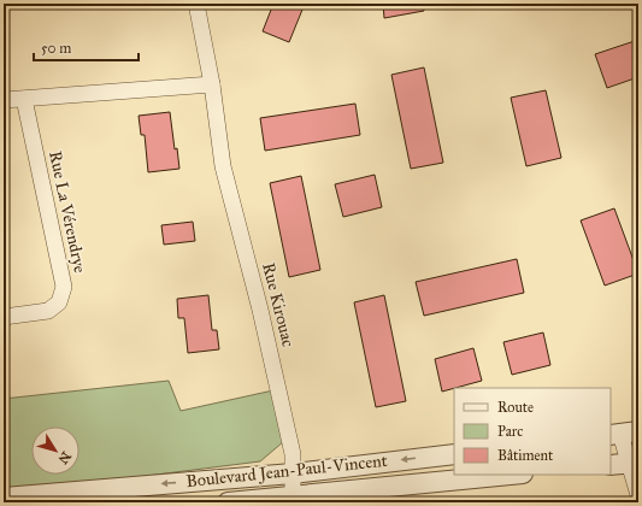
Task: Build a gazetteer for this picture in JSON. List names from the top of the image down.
{
  "streets": {
    "street": ["Rue La Vérendrye", "Rue Kirouac", "Boulevard Jean-Paul-Vincent"]
  },
  "crossings": [
    ["Rue Kirouac", "Boulevard Jean-Paul-Vincent"]
  ],
  "legend": ["Route", "Parc", "Bâtiment"],
  "scale_bar": "50 m",
  "north": "bottom right"
}
